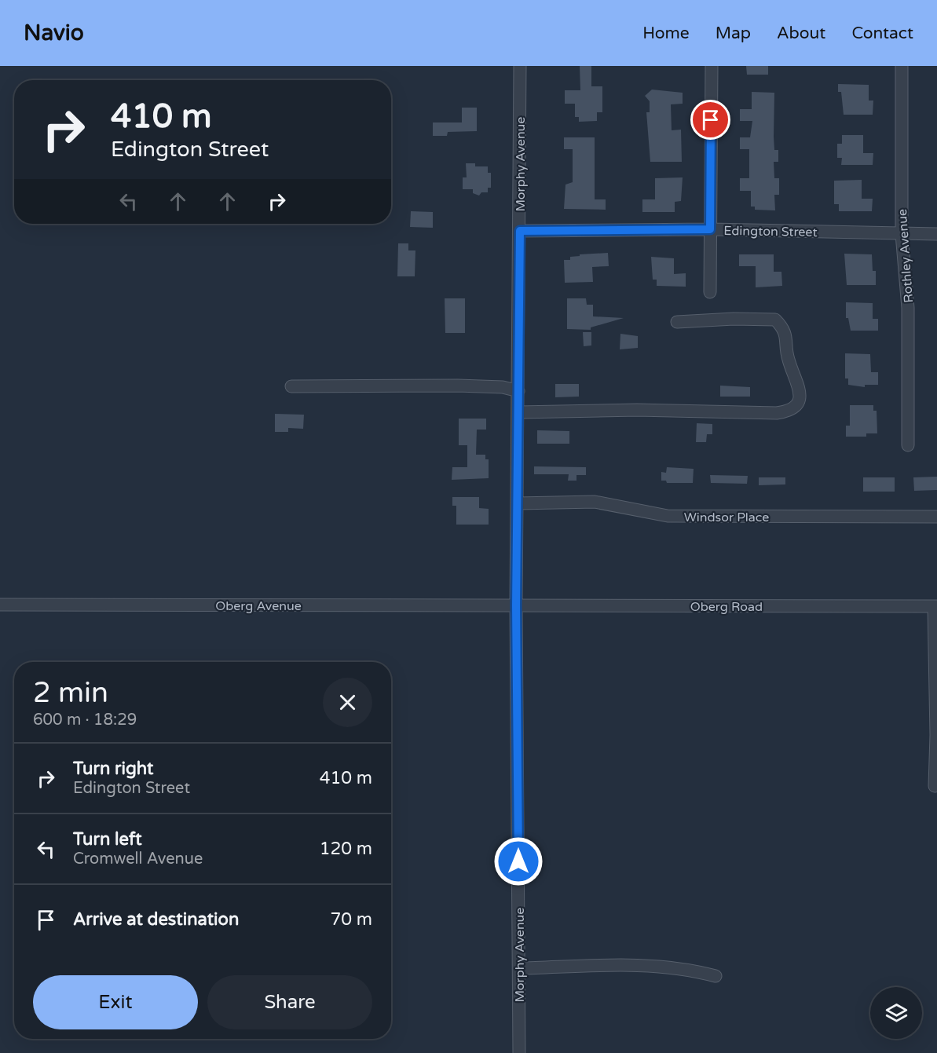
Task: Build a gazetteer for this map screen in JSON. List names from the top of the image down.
{
  "streets": {
    "street": [
      "Morphy Avenue",
      "Edington Street",
      "Rothley Avenue",
      "Windsor Place",
      "Oberg Avenue",
      "Oberg Road"
    ]
  },
  "crossings": [
    ["Morphy Avenue", "Edington Street"],
    ["Morphy Avenue", "Windsor Place"],
    ["Morphy Avenue", "Oberg Avenue"],
    ["Morphy Avenue", "Oberg Road"],
    ["Edington Street", "Rothley Avenue"],
    ["Oberg Avenue", "Oberg Road"]
  ],
  "page": {
    "header": "Navio",
    "nav": [
      "Home",
      "Map",
      "About",
      "Contact"
    ],
    "turn": ["410 m", "Edington Street"],
    "heading": ["2 min", "600 m · 18:29"],
    "list": [
      {
        "name": "Turn right",
        "note": "Edington Street",
        "value": "410 m"
      },
      {
        "name": "Turn left",
        "note": "Cromwell Avenue",
        "value": "120 m"
      },
      {
        "name": "Arrive at destination",
        "value": "70 m"
      }
    ],
    "buttons": ["Exit", "Share"]
  }
}
